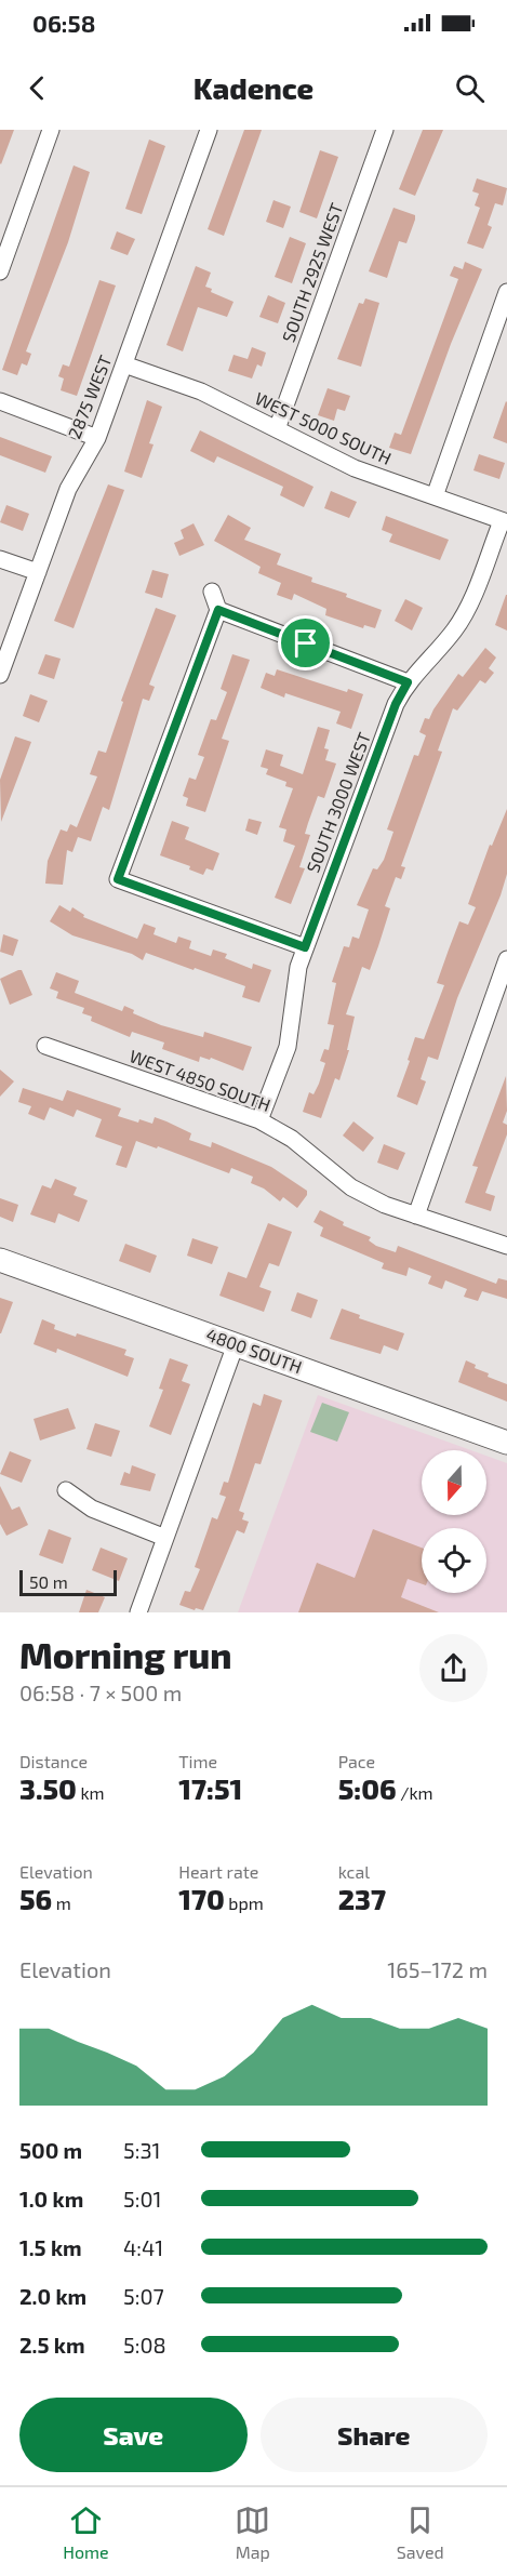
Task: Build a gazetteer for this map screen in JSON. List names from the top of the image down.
{
  "streets": {
    "main road": ["4800 SOUTH"],
    "street": [
      "SOUTH 2925 WEST",
      "2875 WEST",
      "WEST 5000 SOUTH",
      "SOUTH 3000 WEST",
      "WEST 4850 SOUTH"
    ]
  },
  "crossings": [
    ["SOUTH 2925 WEST", "WEST 5000 SOUTH"],
    ["2875 WEST", "WEST 5000 SOUTH"],
    ["WEST 5000 SOUTH", "SOUTH 3000 WEST"],
    ["SOUTH 3000 WEST", "WEST 4850 SOUTH"]
  ],
  "scale_bar": "50 m",
  "north": "bottom",
  "page": {
    "status": "06:58",
    "header": "Kadence",
    "scale": "50 m",
    "heading": ["Morning run", "06:58 · 7 × 500 m"],
    "stats": [
      ["Distance", "3.50 km"],
      ["Time", "17:51"],
      ["Pace", "5:06 /km"],
      ["Elevation", "56 m"],
      ["Heart rate", "170 bpm"],
      ["kcal", "237"]
    ],
    "chart": ["Elevation", "165–172 m"],
    "list": [
      {
        "name": "500 m",
        "note": "5:31"
      },
      {
        "name": "1.0 km",
        "note": "5:01"
      },
      {
        "name": "1.5 km",
        "note": "4:41"
      },
      {
        "name": "2.0 km",
        "note": "5:07"
      },
      {
        "name": "2.5 km",
        "note": "5:08"
      }
    ],
    "buttons": ["Save", "Share"],
    "tabs": ["Home", "Map", "Saved"]
  }
}
